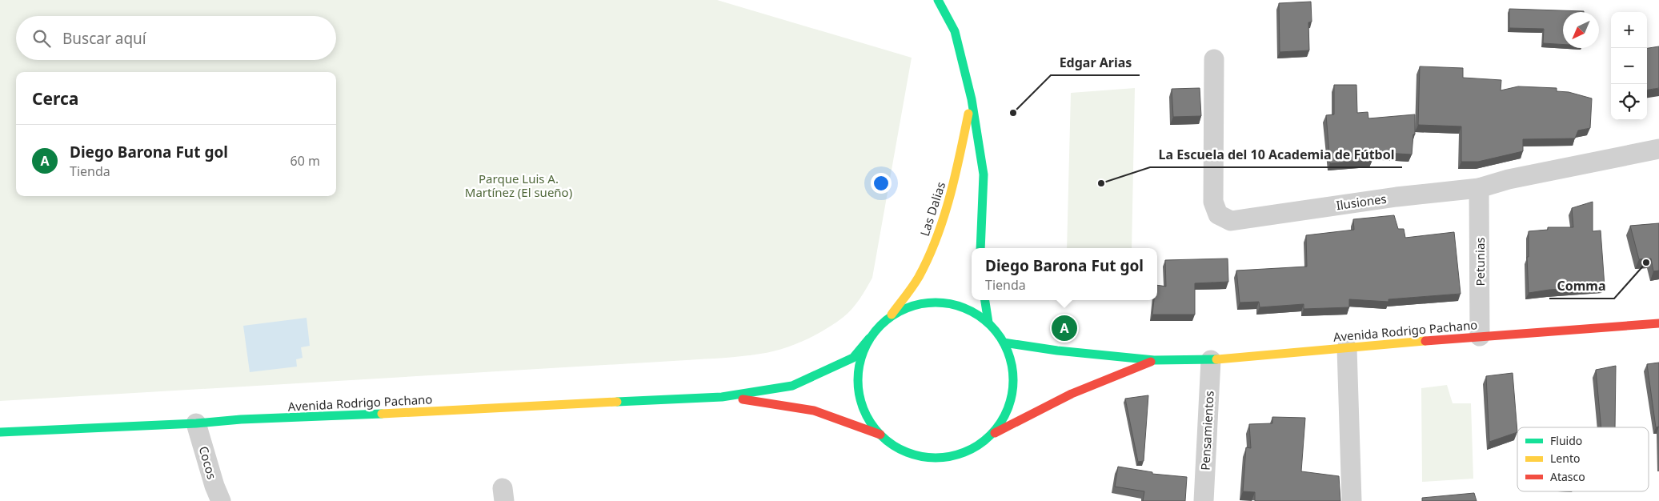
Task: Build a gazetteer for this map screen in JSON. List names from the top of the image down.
{
  "streets": {
    "main road": ["Las Dalias", "Avenida Rodrigo Pachano"],
    "street": [
      "Ilusiones",
      "Petunias",
      "Pensamientos",
      "Cocos"
    ]
  },
  "crossings": [
    ["Ilusiones", "Petunias"],
    ["Las Dalias", "Avenida Rodrigo Pachano"],
    ["Petunias", "Avenida Rodrigo Pachano"],
    ["Avenida Rodrigo Pachano", "Pensamientos"],
    ["Avenida Rodrigo Pachano", "Cocos"]
  ],
  "parks": ["Parque Luis A. Martínez (El sueño)"],
  "places": ["Edgar Arias", "La Escuela del 10 Academia de Fútbol", "Comma"],
  "legend": ["Fluido", "Lento", "Atasco"],
  "north": "bottom left",
  "page": {
    "map_buttons": ["+", "−"],
    "search": "Buscar aquí",
    "heading": "Cerca",
    "list": [
      {
        "mark": "A",
        "name": "Diego Barona Fut gol",
        "note": "Tienda",
        "value": "60 m"
      }
    ],
    "popup": ["Diego Barona Fut gol", "Tienda"],
    "pins": "A"
  }
}
